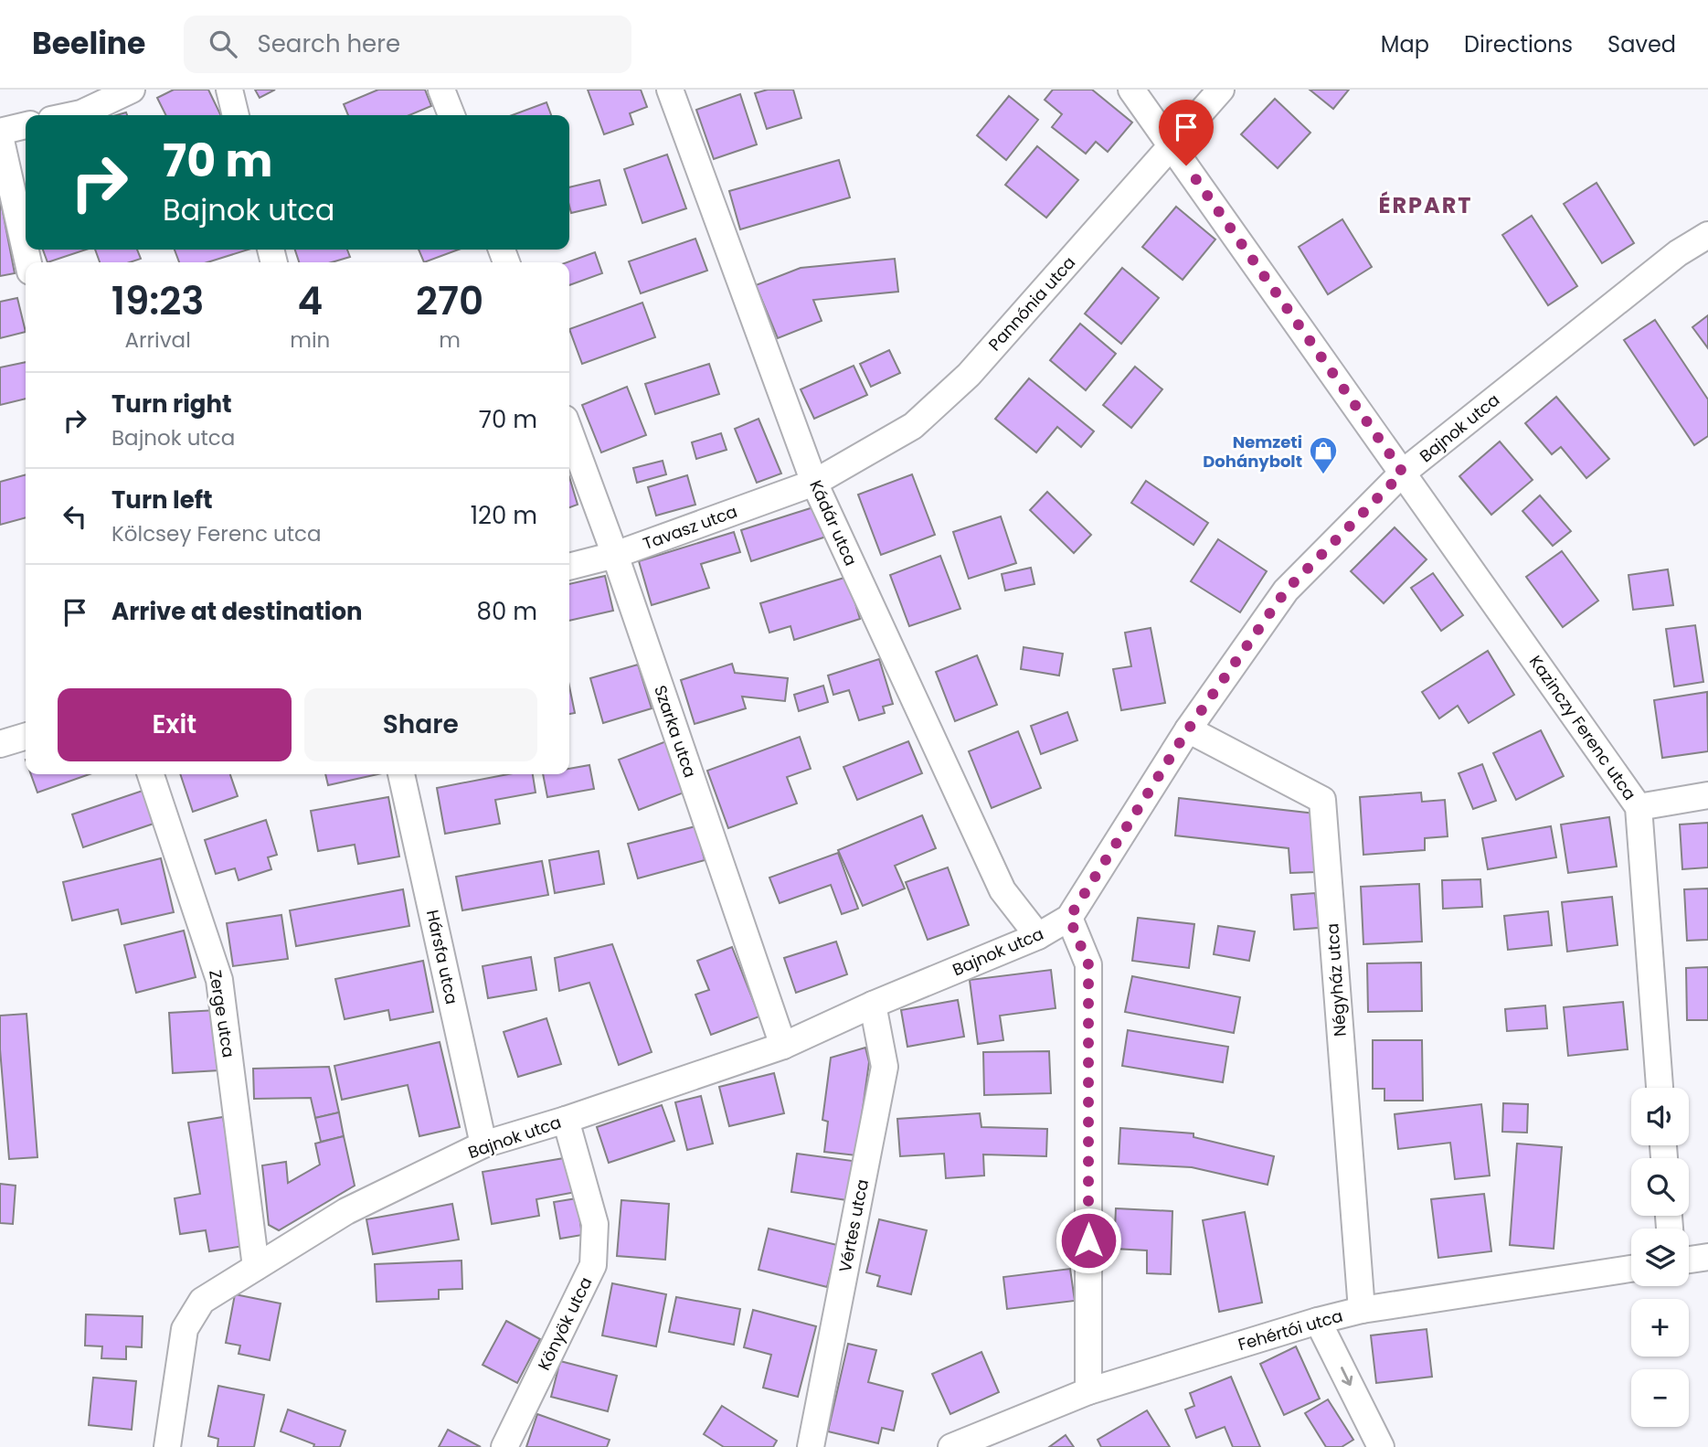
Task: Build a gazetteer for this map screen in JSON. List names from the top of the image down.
{
  "streets": {
    "street": [
      "Pannónia utca",
      "Bajnok utca",
      "Kádár utca",
      "Tavasz utca",
      "Kazinczy Ferenc utca",
      "Szarka utca",
      "Hársfa utca",
      "Négyház utca",
      "Zerge utca",
      "Vértes utca",
      "Könyök utca",
      "Fehértói utca"
    ]
  },
  "crossings": [
    ["Pannónia utca", "Kádár utca"],
    ["Pannónia utca", "Tavasz utca"],
    ["Pannónia utca", "Kazinczy Ferenc utca"],
    ["Bajnok utca", "Kádár utca"],
    ["Bajnok utca", "Kazinczy Ferenc utca"],
    ["Bajnok utca", "Szarka utca"],
    ["Bajnok utca", "Hársfa utca"],
    ["Bajnok utca", "Négyház utca"],
    ["Bajnok utca", "Zerge utca"],
    ["Bajnok utca", "Vértes utca"],
    ["Bajnok utca", "Könyök utca"],
    ["Kádár utca", "Tavasz utca"],
    ["Tavasz utca", "Szarka utca"],
    ["Négyház utca", "Fehértói utca"]
  ],
  "districts": ["ÉRPART"],
  "places": {
    "shop": ["Nemzeti Dohánybolt"]
  },
  "page": {
    "header": "Beeline",
    "search": "Search here",
    "nav": ["Map", "Directions", "Saved"],
    "turn": ["70 m", "Bajnok utca"],
    "eta": [
      "19:23",
      "Arrival",
      "4",
      "min",
      "270",
      "m"
    ],
    "list": [
      {
        "name": "Turn right",
        "note": "Bajnok utca",
        "value": "70 m"
      },
      {
        "name": "Turn left",
        "note": "Kölcsey Ferenc utca",
        "value": "120 m"
      },
      {
        "name": "Arrive at destination",
        "value": "80 m"
      }
    ],
    "buttons": ["Exit", "Share"],
    "map_buttons": ["+", "−"]
  }
}
